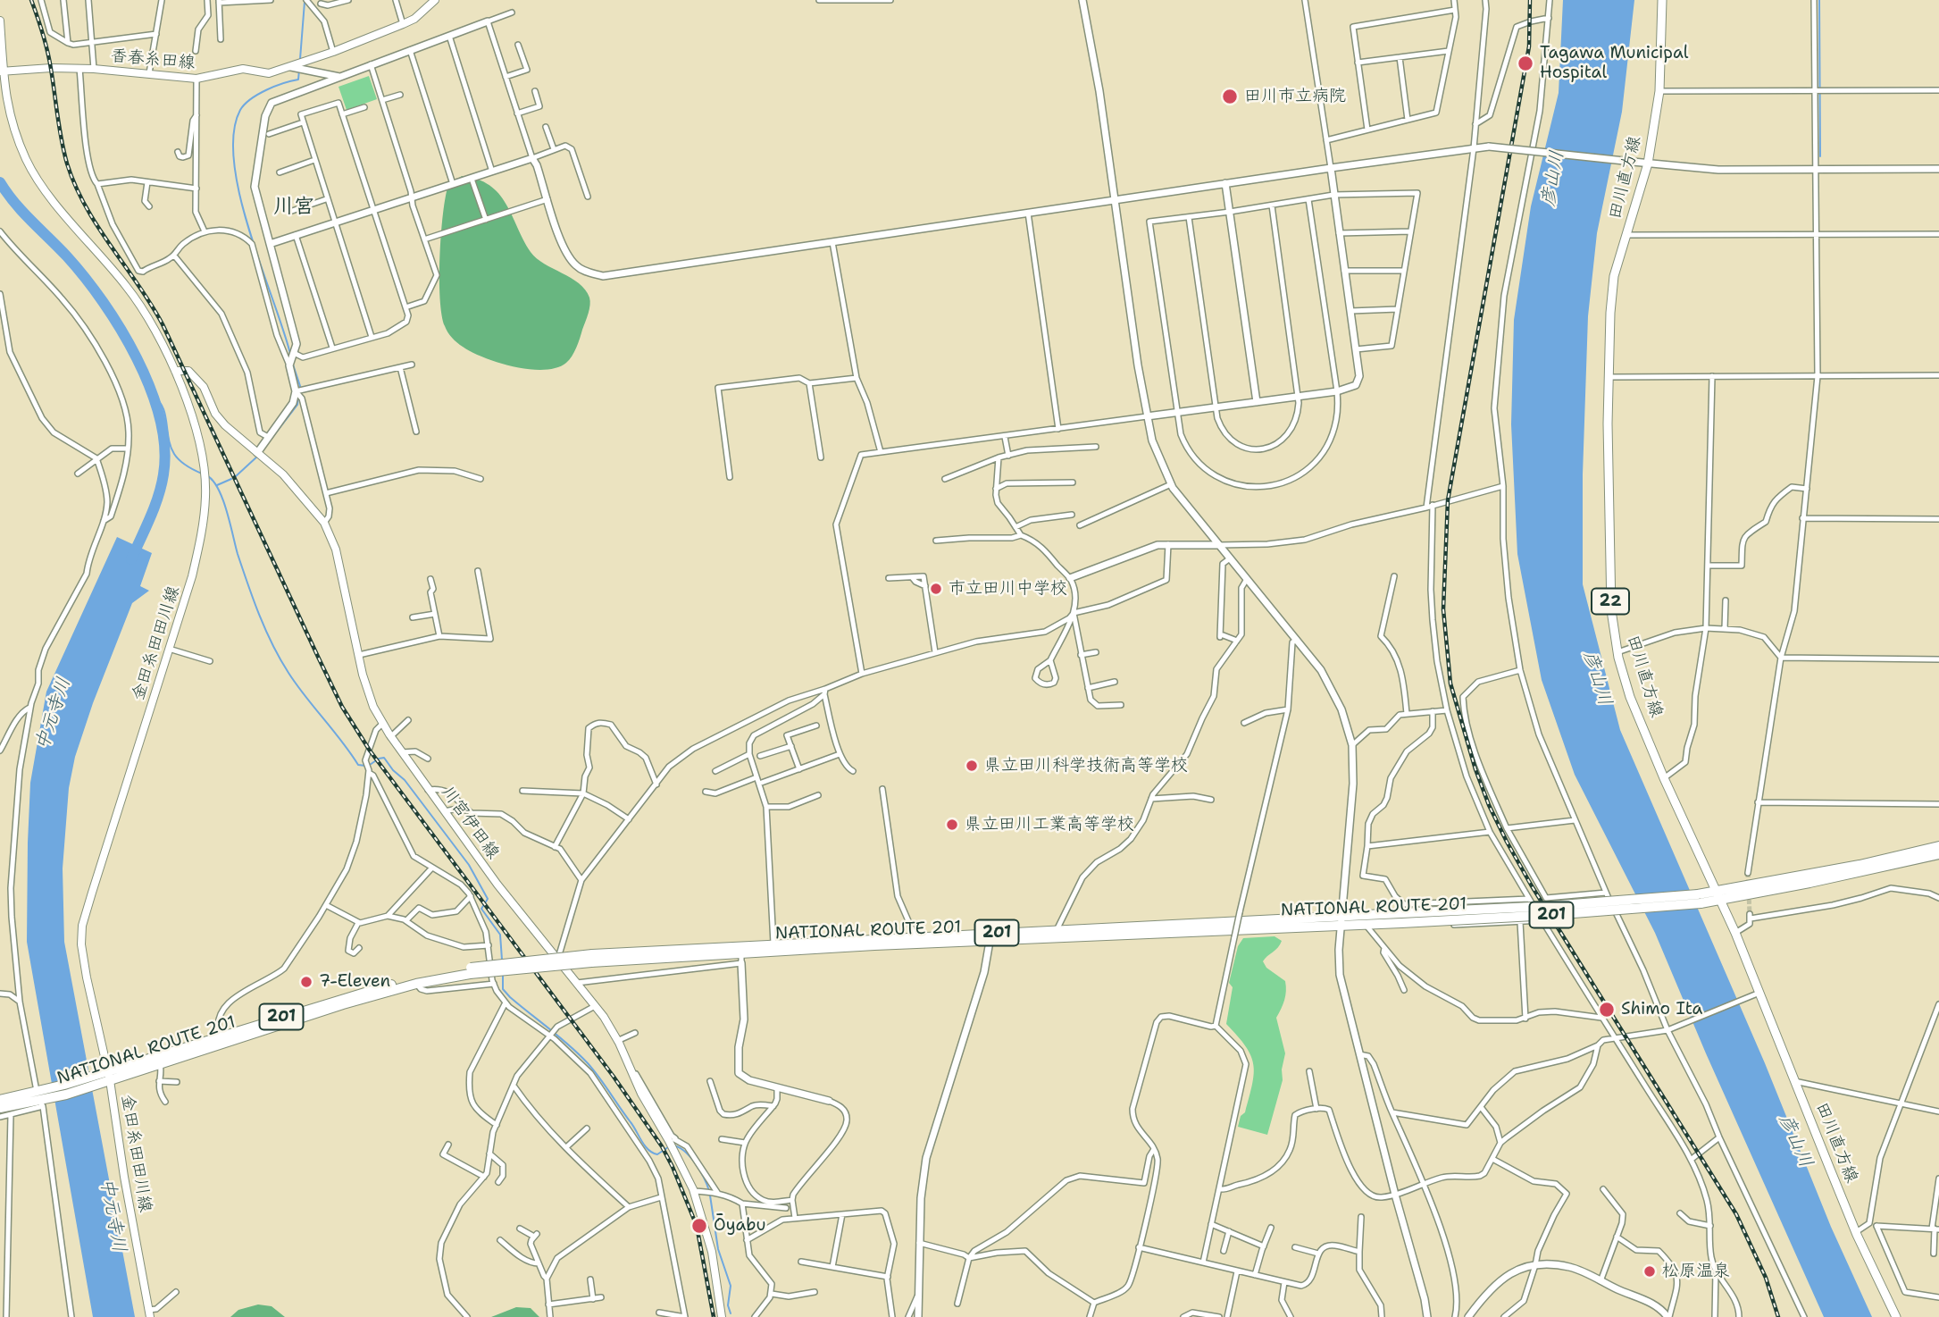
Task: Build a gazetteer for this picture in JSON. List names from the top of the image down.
{
  "streets": {
    "highway": ["NATIONAL ROUTE 201", "201"],
    "main road": [
      "香春糸田線",
      "田川直方線",
      "22",
      "金田糸田田川線",
      "川宮伊田線"
    ]
  },
  "crossings": [
    ["香春糸田線", "金田糸田田川線"],
    ["田川直方線", "NATIONAL ROUTE 201"],
    ["金田糸田田川線", "川宮伊田線"],
    ["金田糸田田川線", "NATIONAL ROUTE 201"]
  ],
  "districts": ["川宮"],
  "water": ["彦山川", "中元寺川"],
  "places": [
    "Tagawa Municipal Hospital",
    "田川市立病院",
    "市立田川中学校",
    "県立田川科学技術高等学校",
    "県立田川工業高等学校",
    "7-Eleven",
    "Shimo Ita",
    "Ōyabu",
    "松原温泉"
  ]
}
